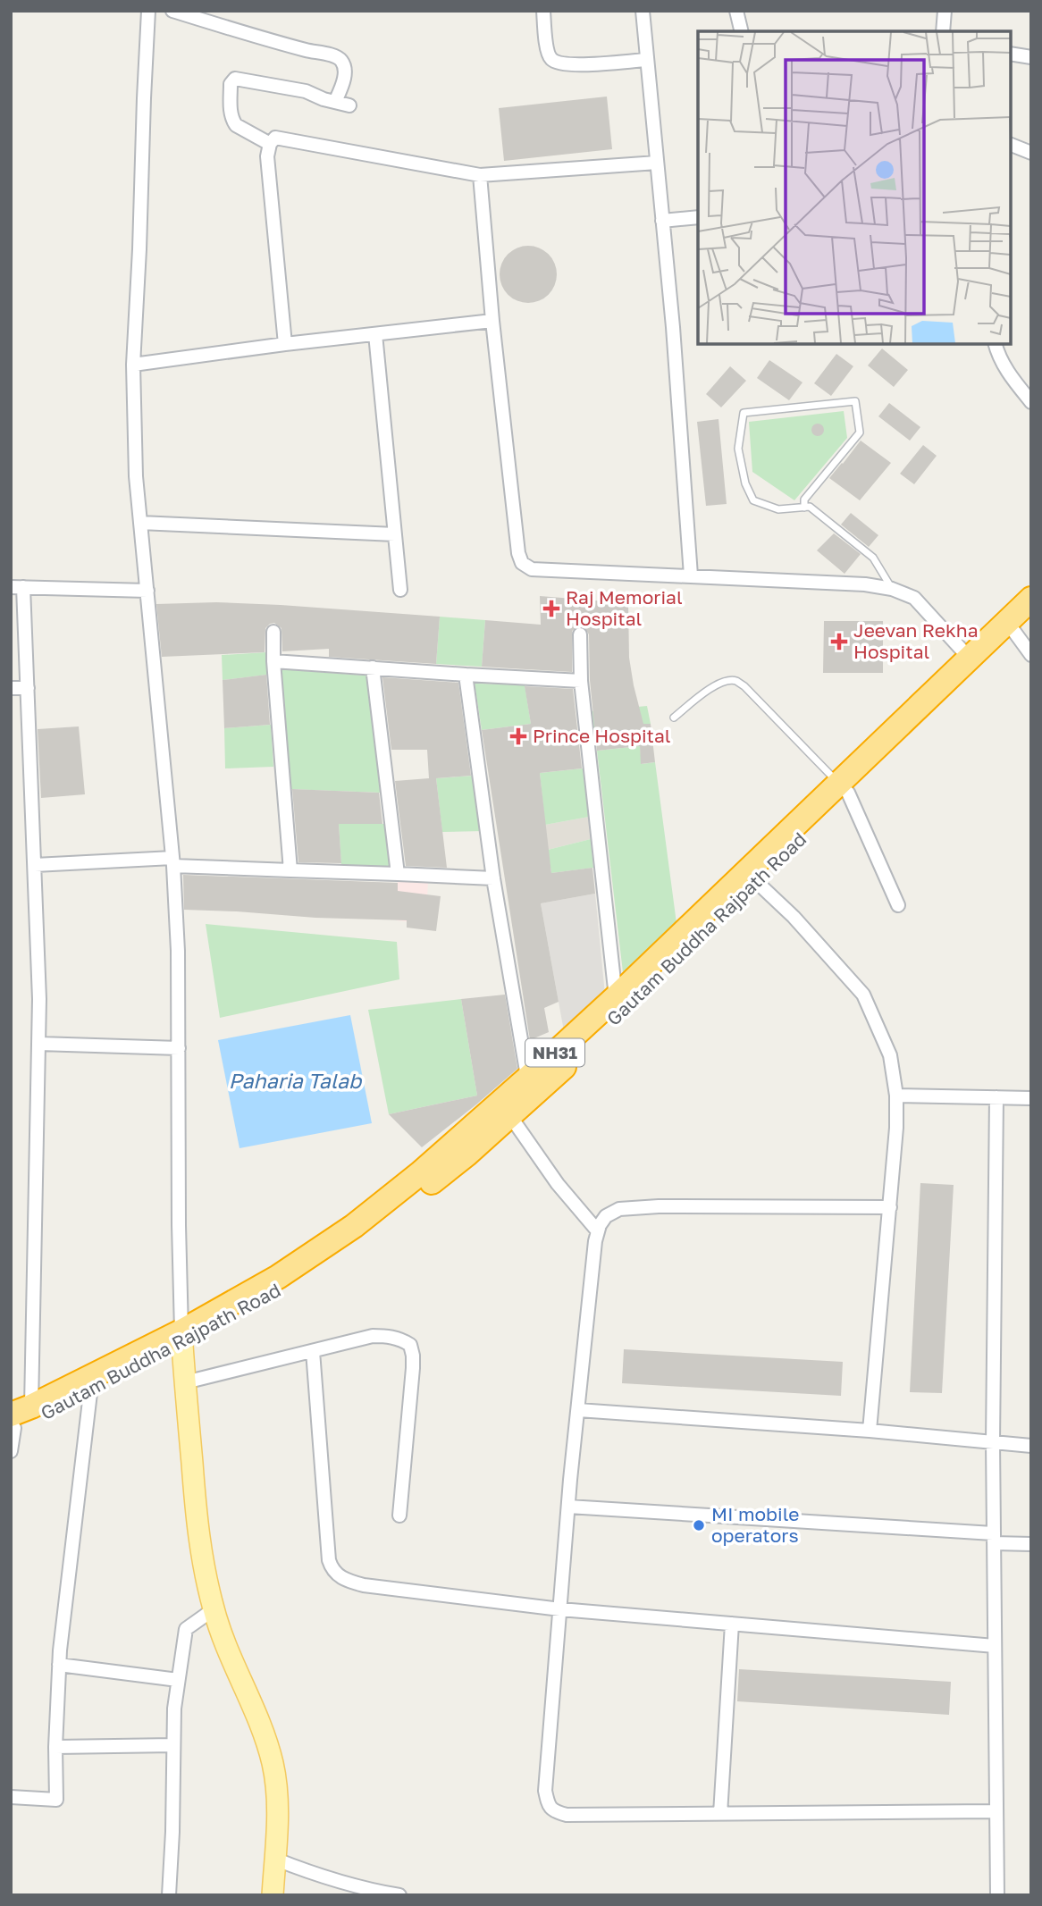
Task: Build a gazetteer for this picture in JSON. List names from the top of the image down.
{
  "streets": {
    "highway": ["Gautam Buddha Rajpath Road", "NH31"]
  },
  "crossings": [
    ["Gautam Buddha Rajpath Road", "NH31"]
  ],
  "water": ["Paharia Talab"],
  "places": {
    "health": ["Raj Memorial Hospital", "Jeevan Rekha Hospital", "Prince Hospital"],
    "other": ["MI mobile operators"]
  }
}
